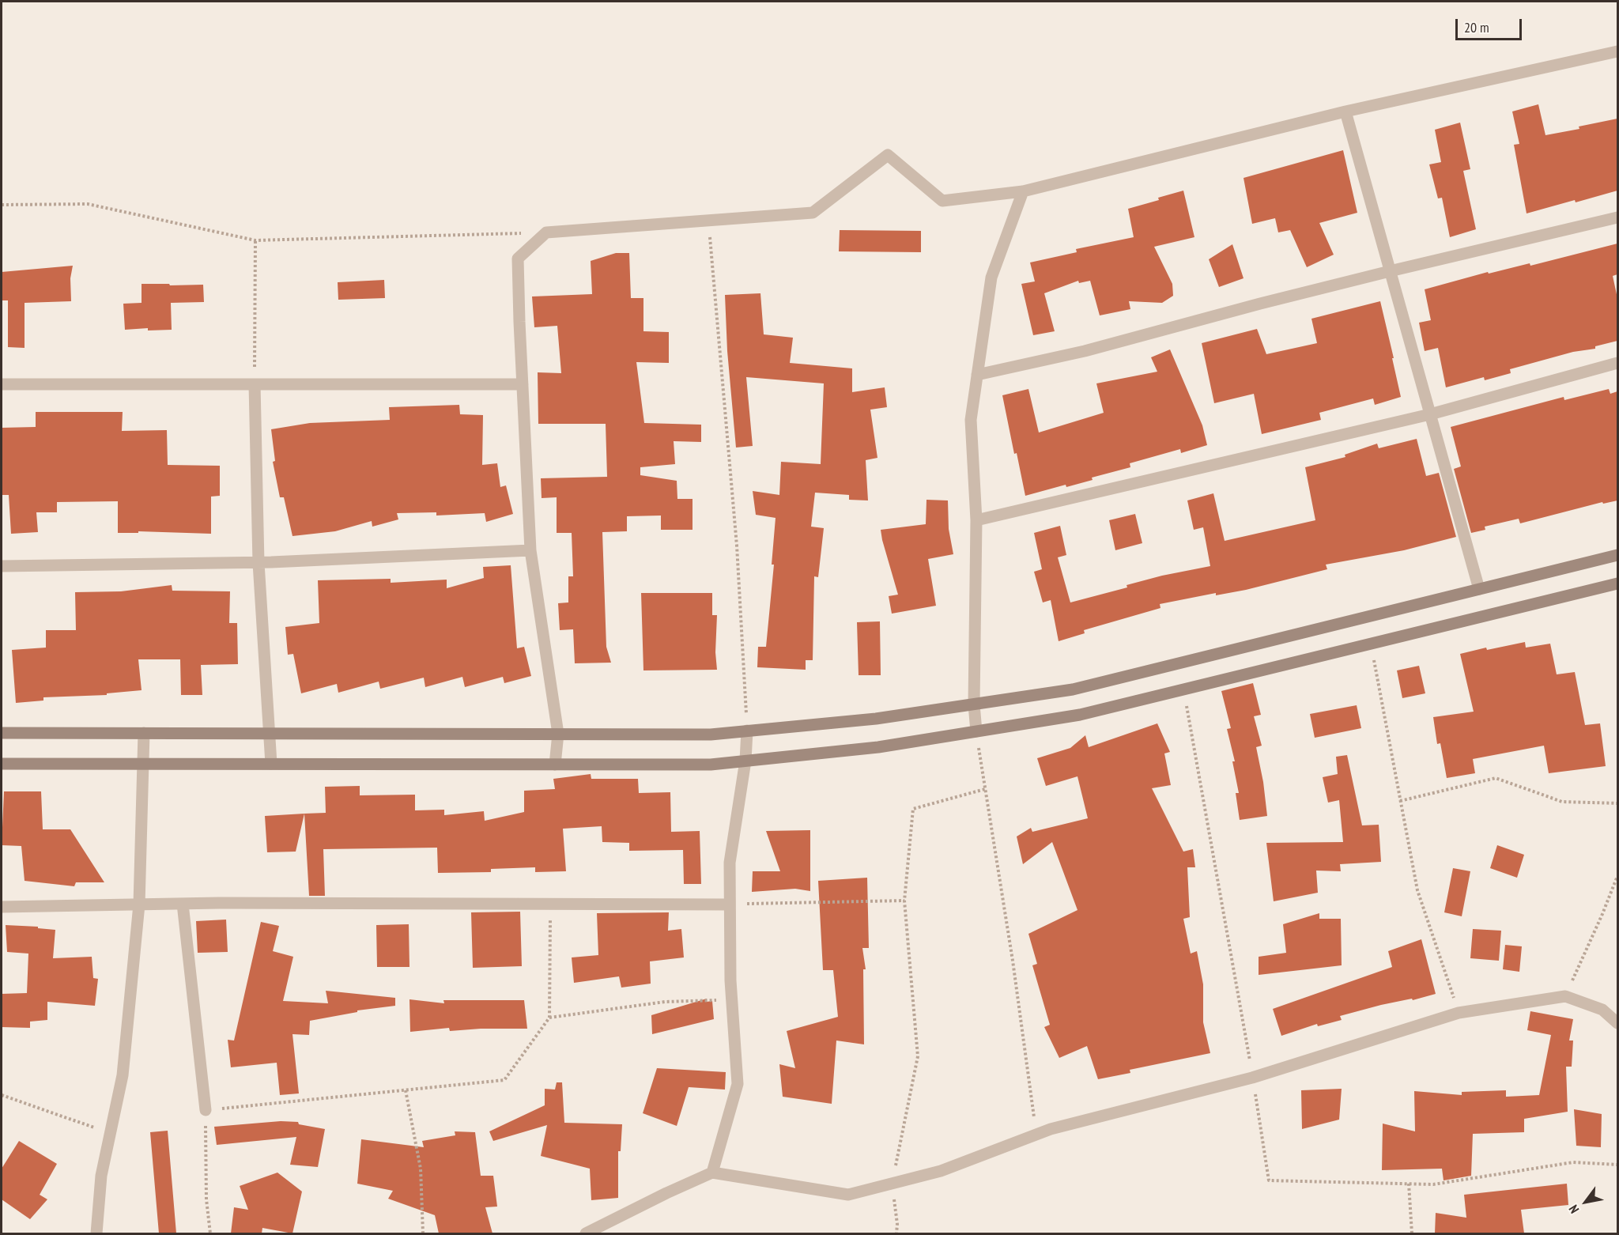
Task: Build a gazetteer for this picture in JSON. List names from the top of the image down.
{
  "scale_bar": "20 m",
  "north": "bottom left"
}
